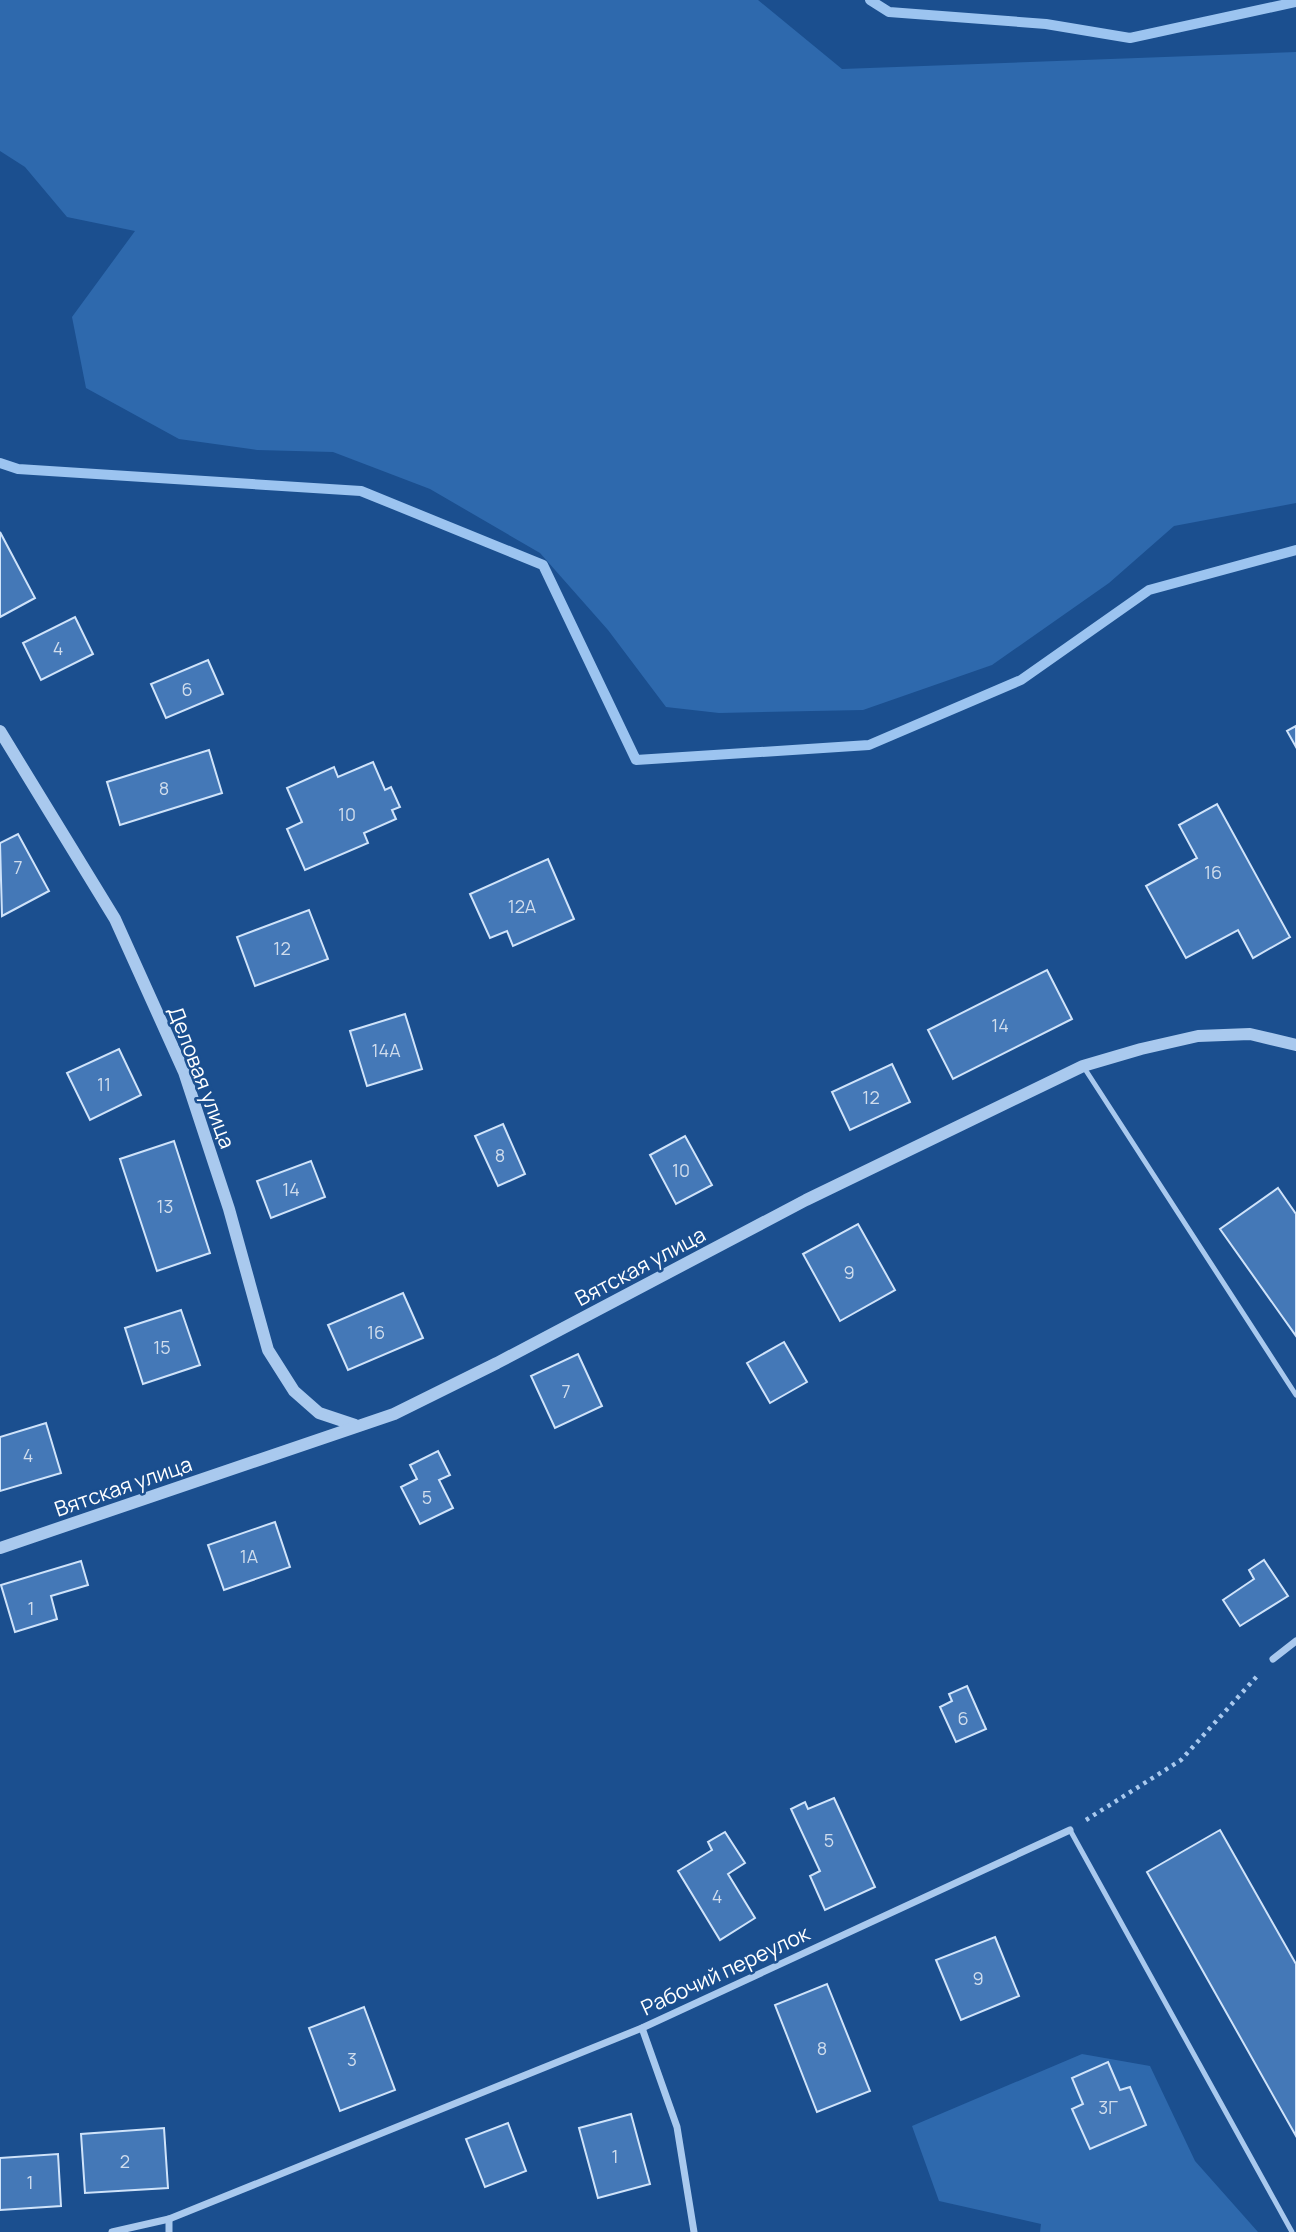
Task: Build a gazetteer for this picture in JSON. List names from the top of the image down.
{
  "streets": {
    "street": ["Деловая улица", "Вятская улица", "Рабочий переулок"]
  },
  "crossings": [
    ["Деловая улица", "Вятская улица"]
  ],
  "house_numbers": [
    "4",
    "6",
    "8",
    "10",
    "7",
    "16",
    "12А",
    "12",
    "14",
    "14А",
    "11",
    "12",
    "8",
    "10",
    "14",
    "13",
    "9",
    "16",
    "15",
    "7",
    "4",
    "5",
    "1А",
    "1",
    "6",
    "5",
    "4",
    "9",
    "8",
    "3",
    "3Г",
    "1",
    "2",
    "1"
  ]
}
